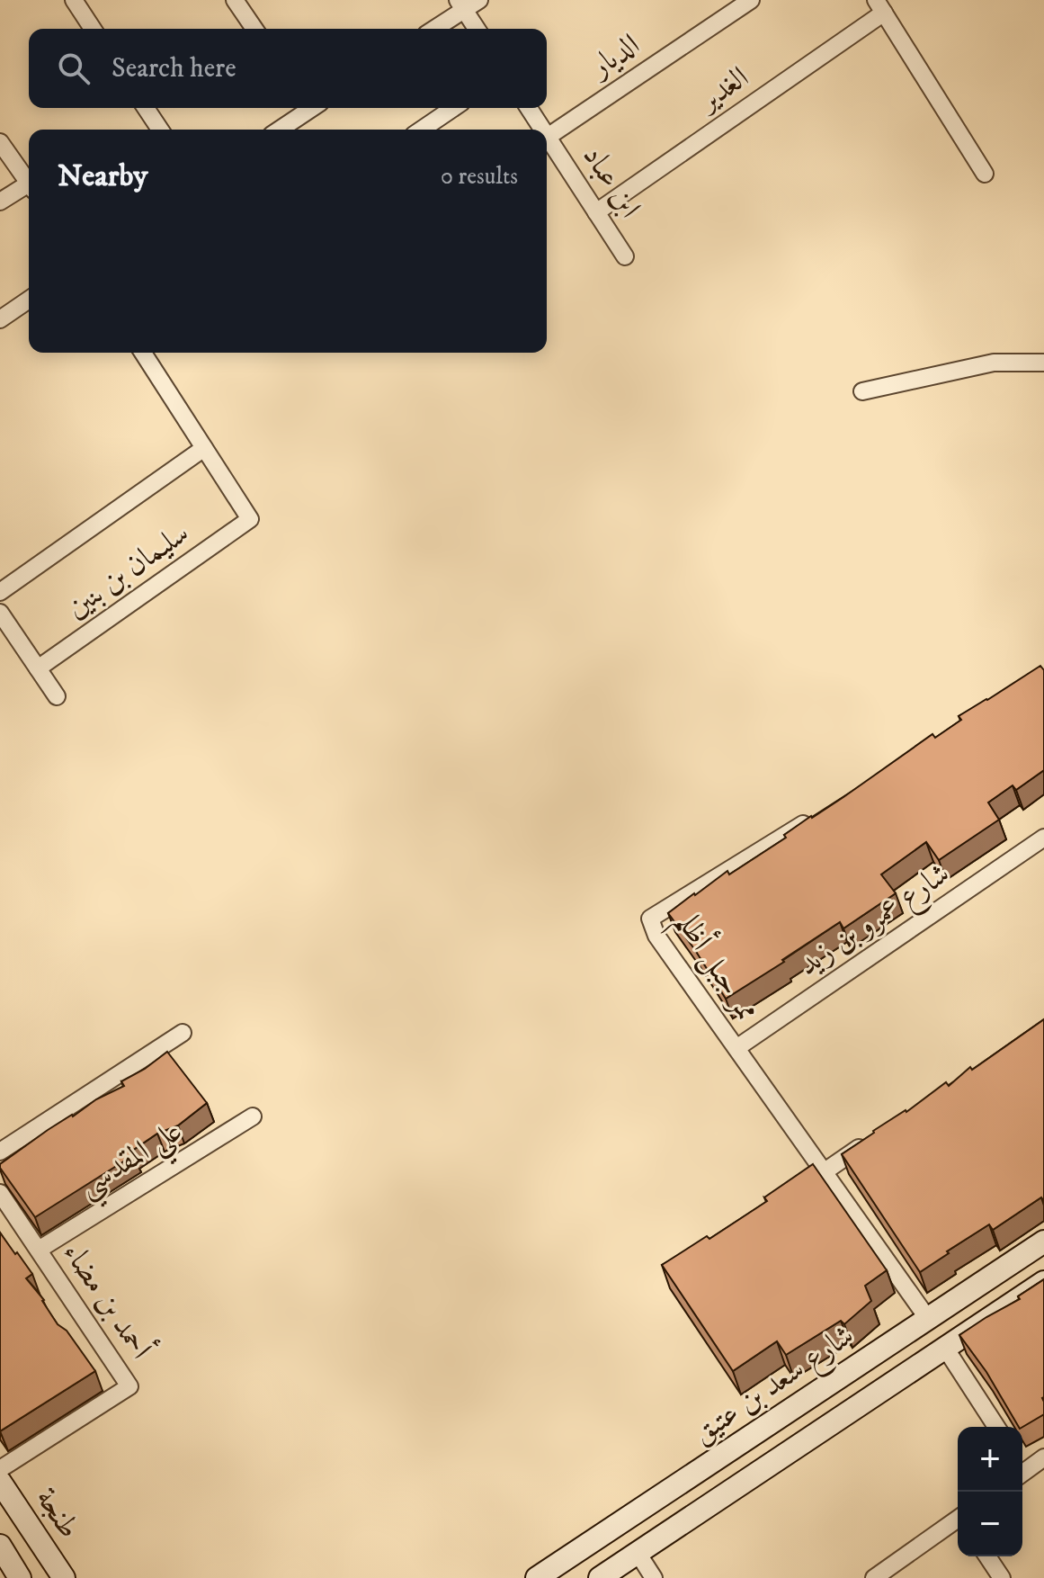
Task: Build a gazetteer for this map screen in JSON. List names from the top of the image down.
{
  "streets": {
    "street": [
      "الديار",
      "الغدير",
      "ابن عباد",
      "سليمان بن بنين",
      "شارع عمرو بن زيد",
      "ممر جبل أظلم",
      "علي المقدسي",
      "أحمد بن مضاء",
      "شارع سعد بن عتيق",
      "طنجة"
    ]
  },
  "crossings": [
    ["الديار", "ابن عباد"],
    ["الغدير", "ابن عباد"],
    ["شارع عمرو بن زيد", "ممر جبل أظلم"],
    ["ممر جبل أظلم", "شارع سعد بن عتيق"],
    ["علي المقدسي", "أحمد بن مضاء"]
  ],
  "page": {
    "search": "Search here",
    "heading": ["Nearby", "0 results"],
    "map_buttons": ["+", "−"]
  }
}
